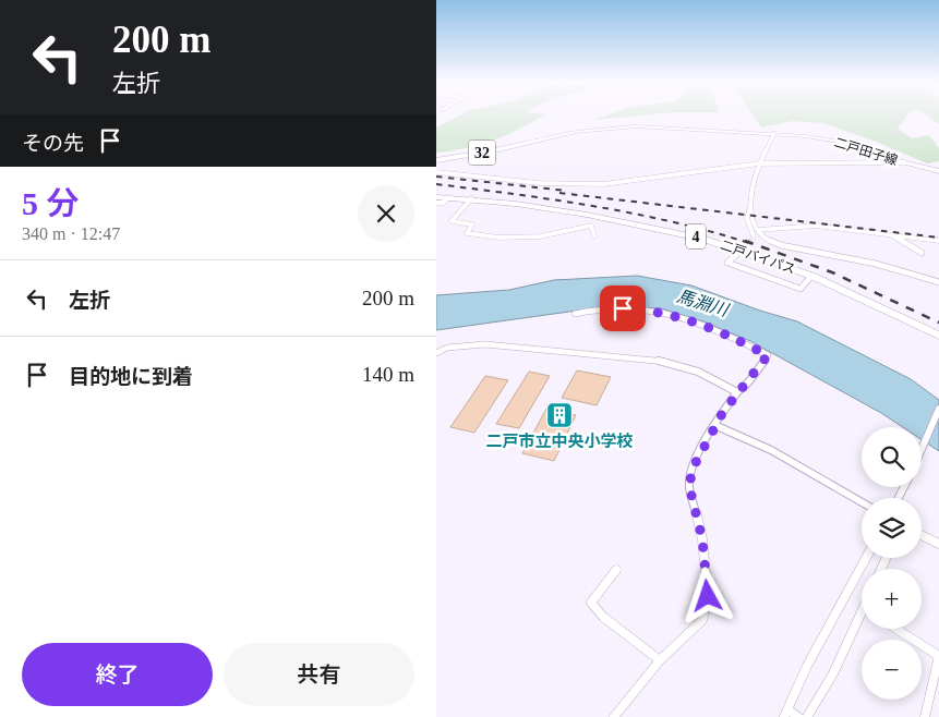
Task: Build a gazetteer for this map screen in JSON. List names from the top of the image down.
{
  "streets": {
    "highway": ["4", "二戸バイパス"],
    "main road": ["二戸田子線", "32"]
  },
  "water": ["馬淵川"],
  "places": {
    "building": ["二戸市立中央小学校"]
  },
  "page": {
    "turn": ["200 m", "左折"],
    "then": "その先",
    "heading": ["5 分", "340 m · 12:47"],
    "list": [
      {
        "name": "左折",
        "value": "200 m"
      },
      {
        "name": "目的地に到着",
        "value": "140 m"
      }
    ],
    "map_buttons": ["+", "−"],
    "buttons": ["終了", "共有"]
  }
}
